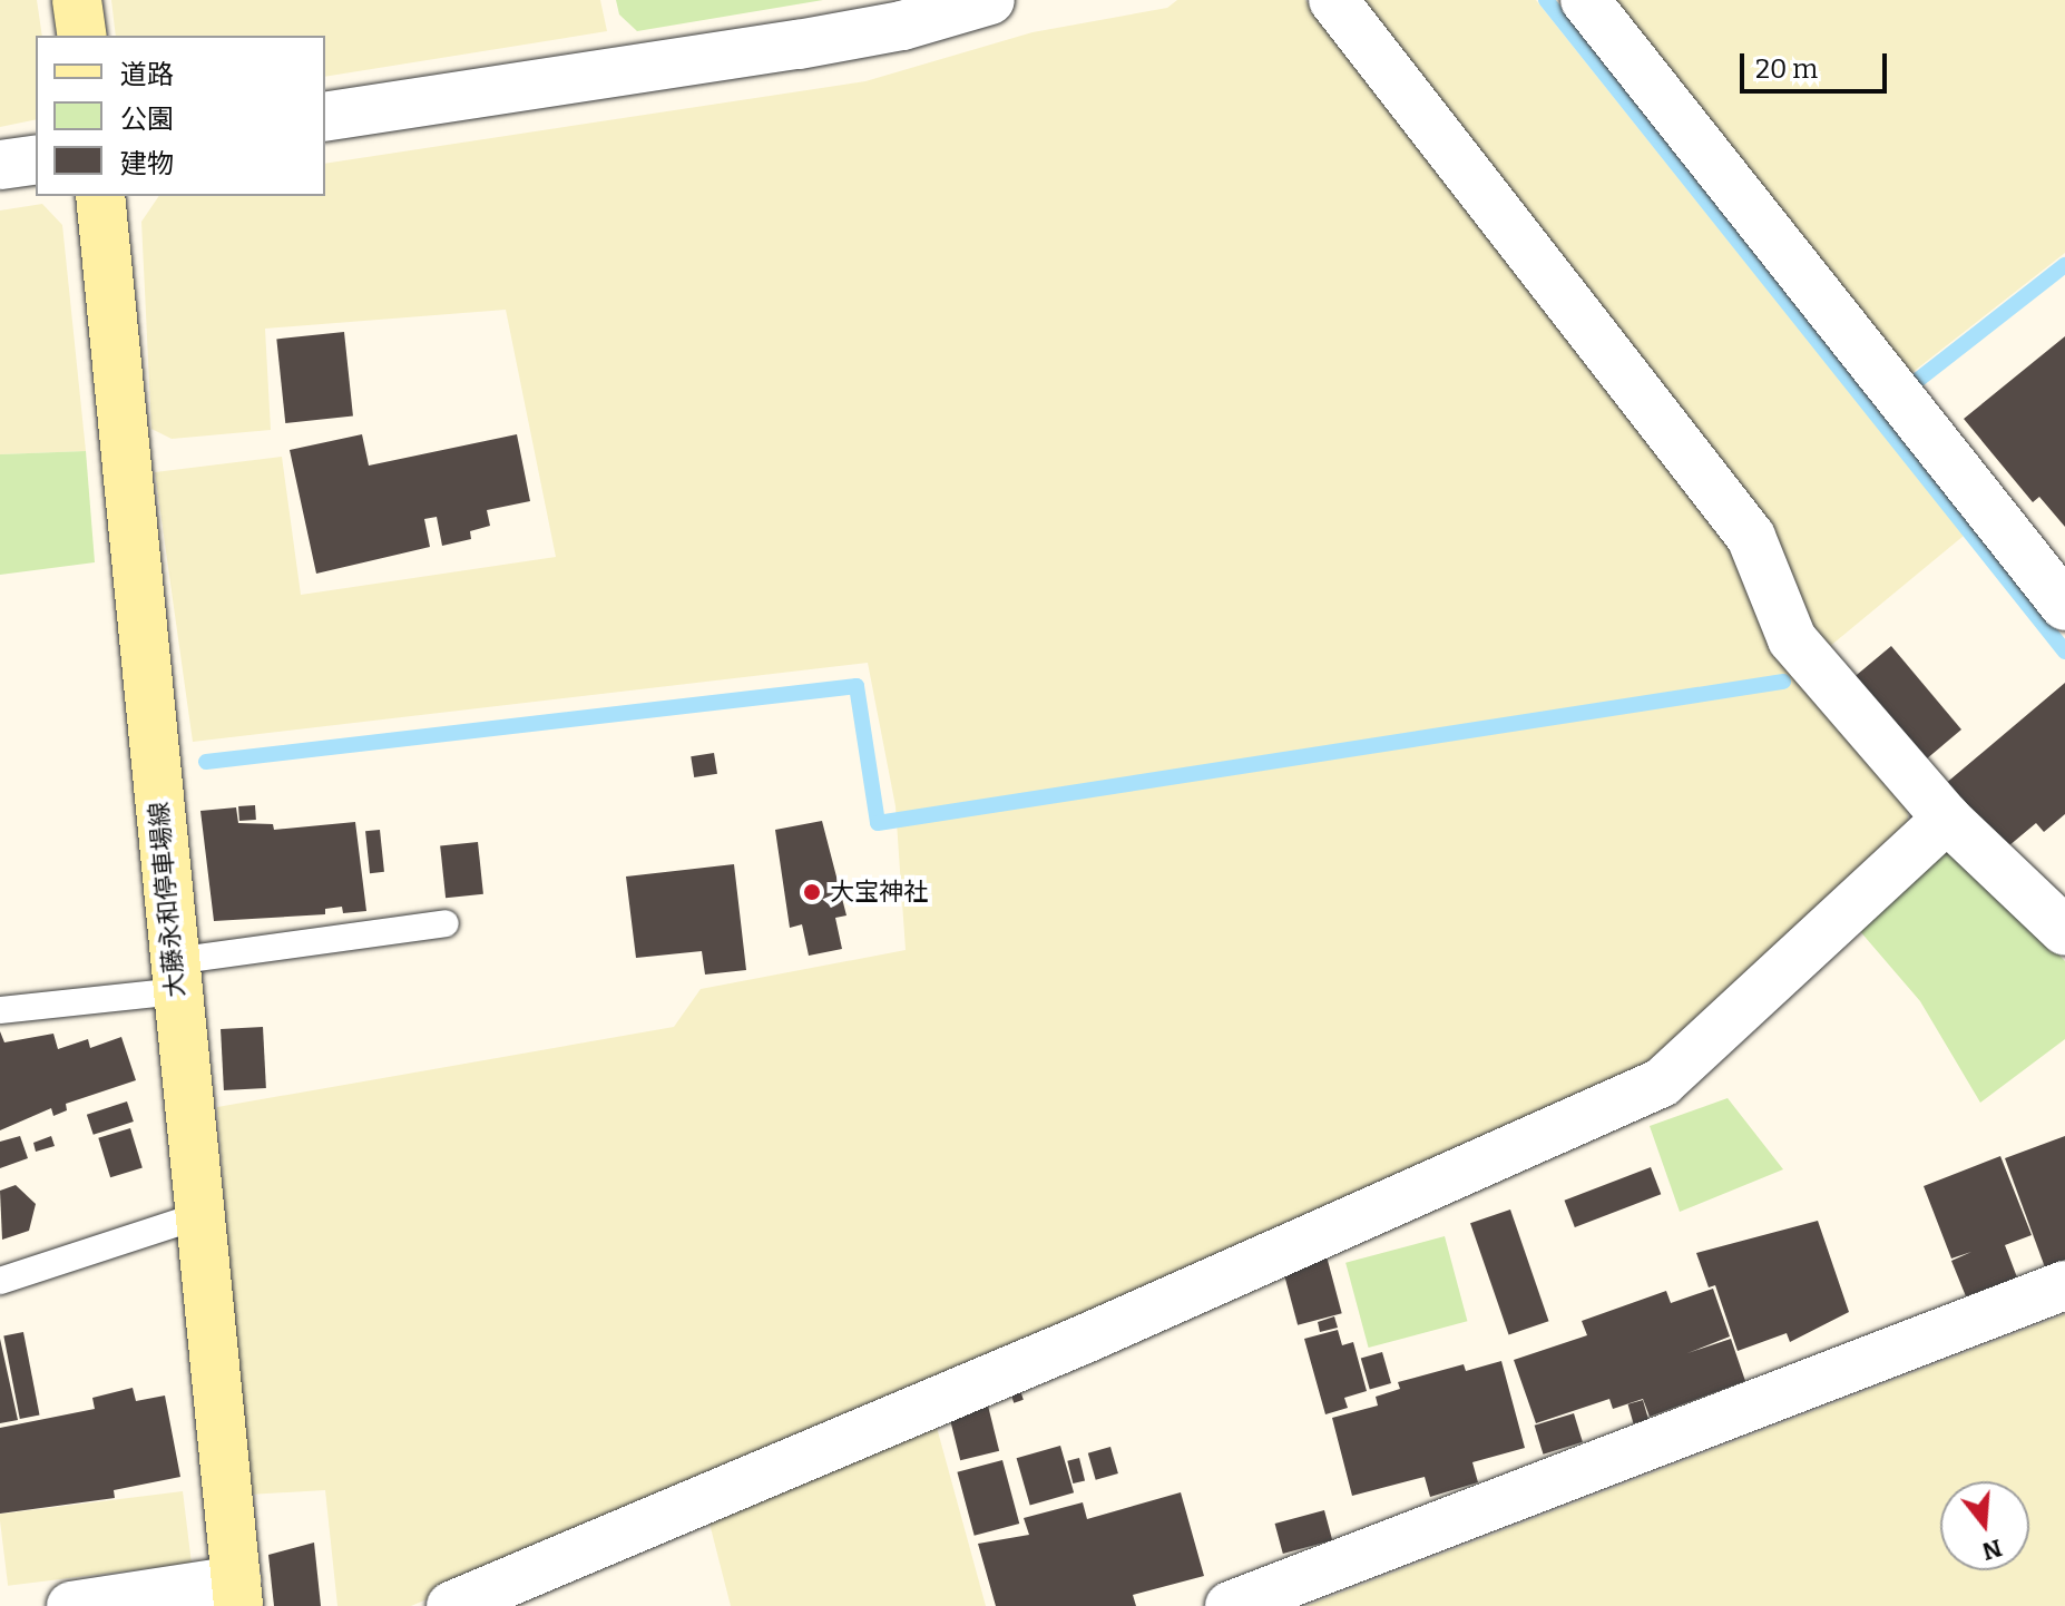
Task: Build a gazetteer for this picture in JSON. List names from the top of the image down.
{
  "streets": {
    "main road": ["大藤永和停車場線"]
  },
  "places": ["大宝神社"],
  "legend": ["道路", "公園", "建物"],
  "scale_bar": "20 m",
  "north": "bottom"
}
